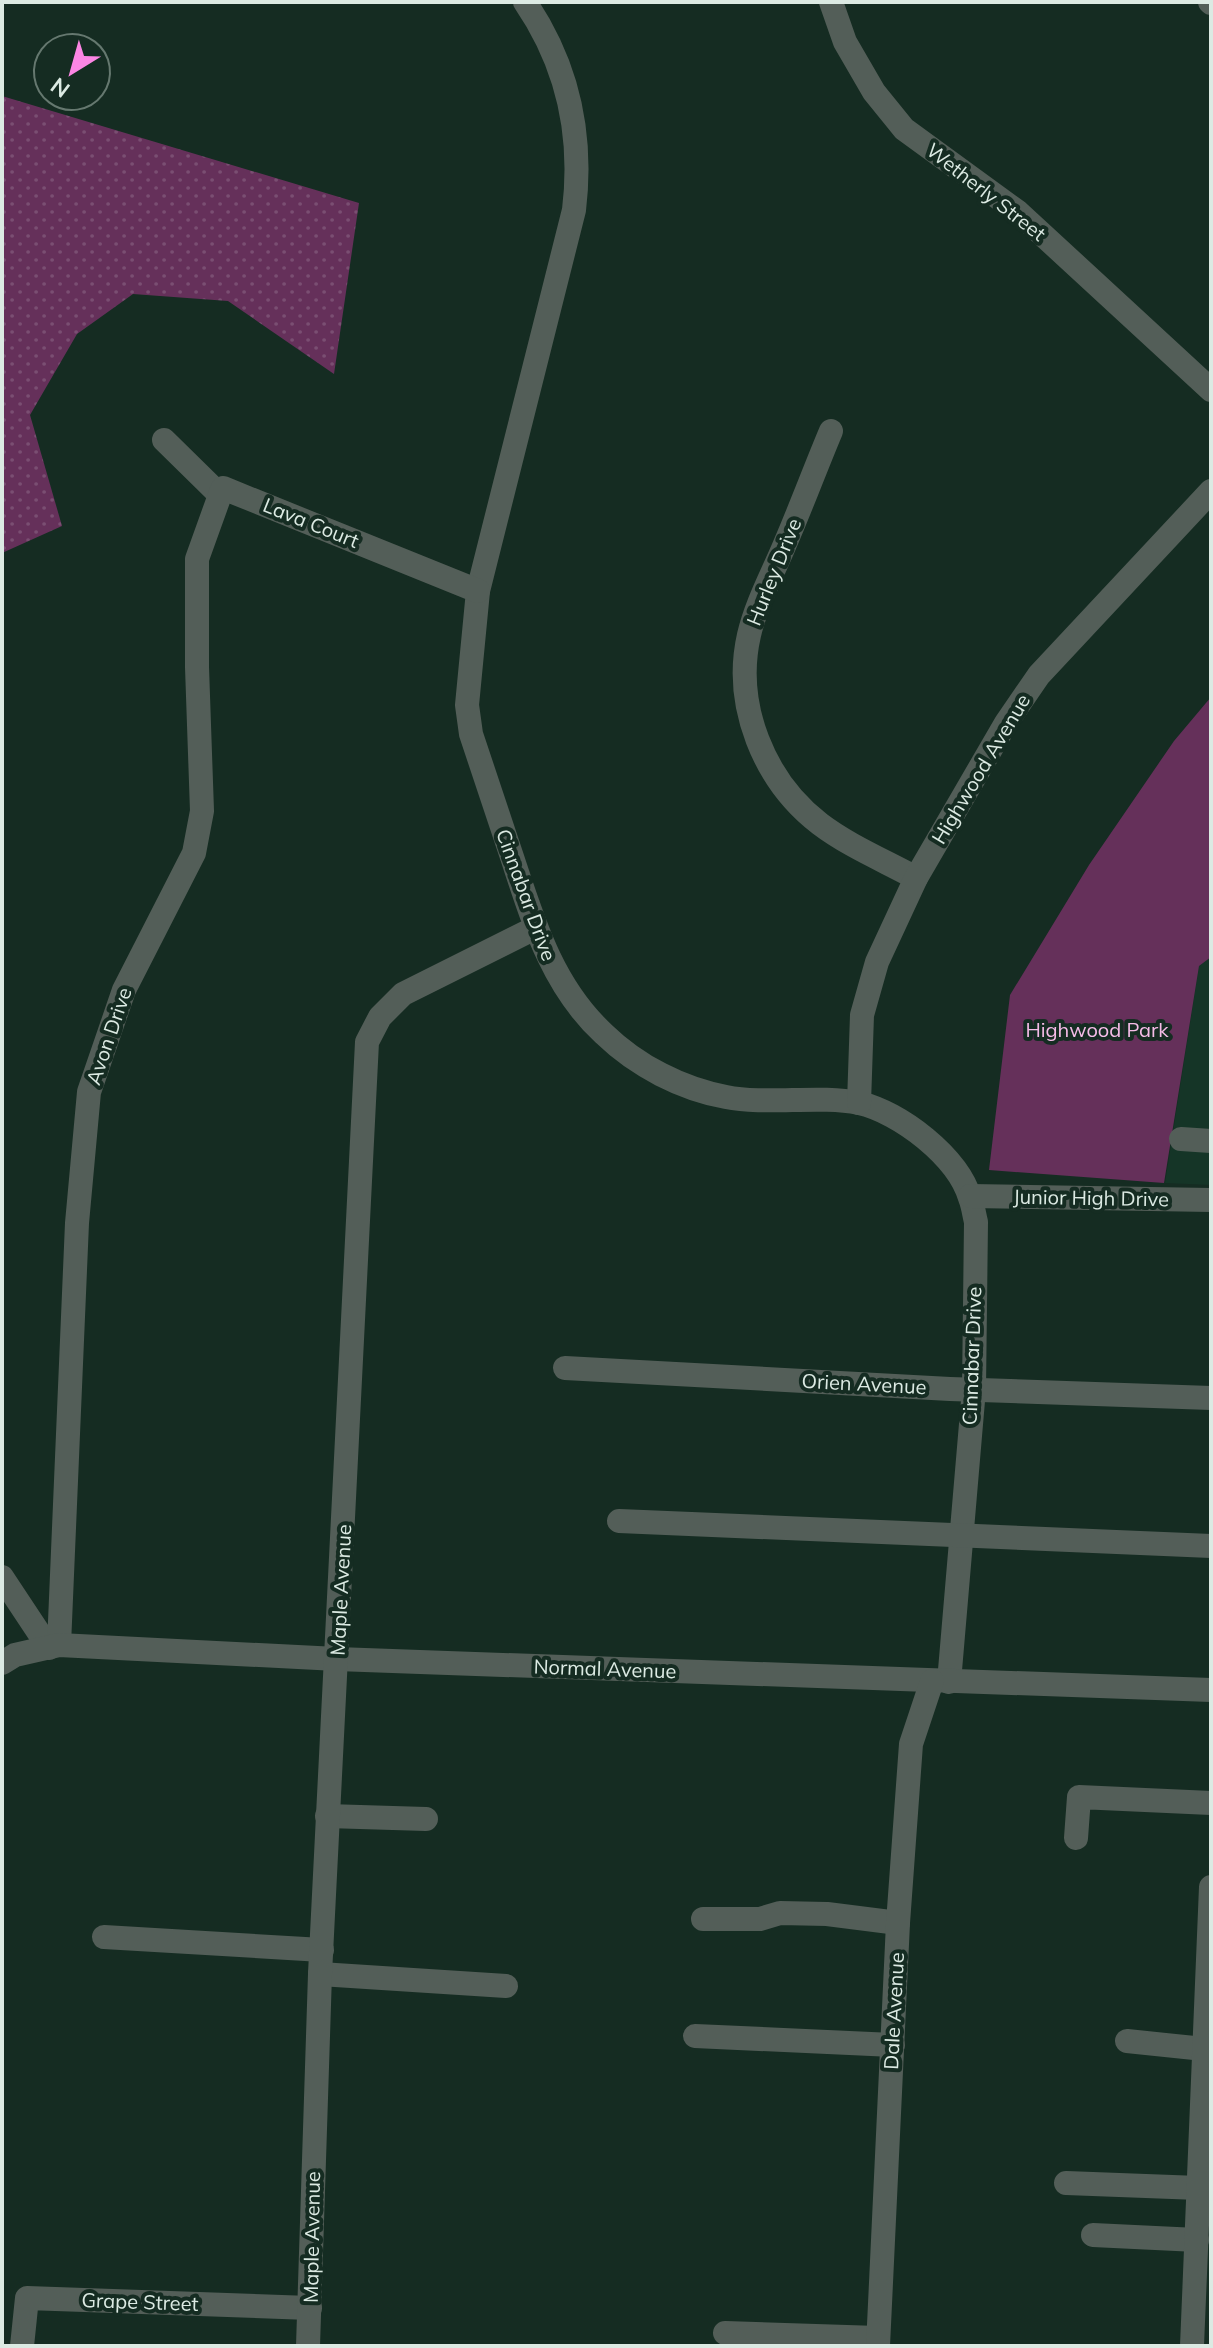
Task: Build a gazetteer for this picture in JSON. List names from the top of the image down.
{
  "streets": {
    "street": [
      "Wetherly Street",
      "Lava Court",
      "Hurley Drive",
      "Highwood Avenue",
      "Cinnabar Drive",
      "Avon Drive",
      "Junior High Drive",
      "Orien Avenue",
      "Maple Avenue",
      "Normal Avenue",
      "Dale Avenue",
      "Grape Street"
    ]
  },
  "crossings": [
    ["Lava Court", "Cinnabar Drive"],
    ["Lava Court", "Avon Drive"],
    ["Hurley Drive", "Highwood Avenue"],
    ["Highwood Avenue", "Cinnabar Drive"],
    ["Cinnabar Drive", "Junior High Drive"],
    ["Cinnabar Drive", "Orien Avenue"],
    ["Cinnabar Drive", "Maple Avenue"],
    ["Cinnabar Drive", "Normal Avenue"],
    ["Cinnabar Drive", "Dale Avenue"],
    ["Avon Drive", "Normal Avenue"],
    ["Maple Avenue", "Normal Avenue"],
    ["Maple Avenue", "Grape Street"],
    ["Normal Avenue", "Dale Avenue"]
  ],
  "parks": ["Highwood Park"],
  "north": "bottom left"
}
